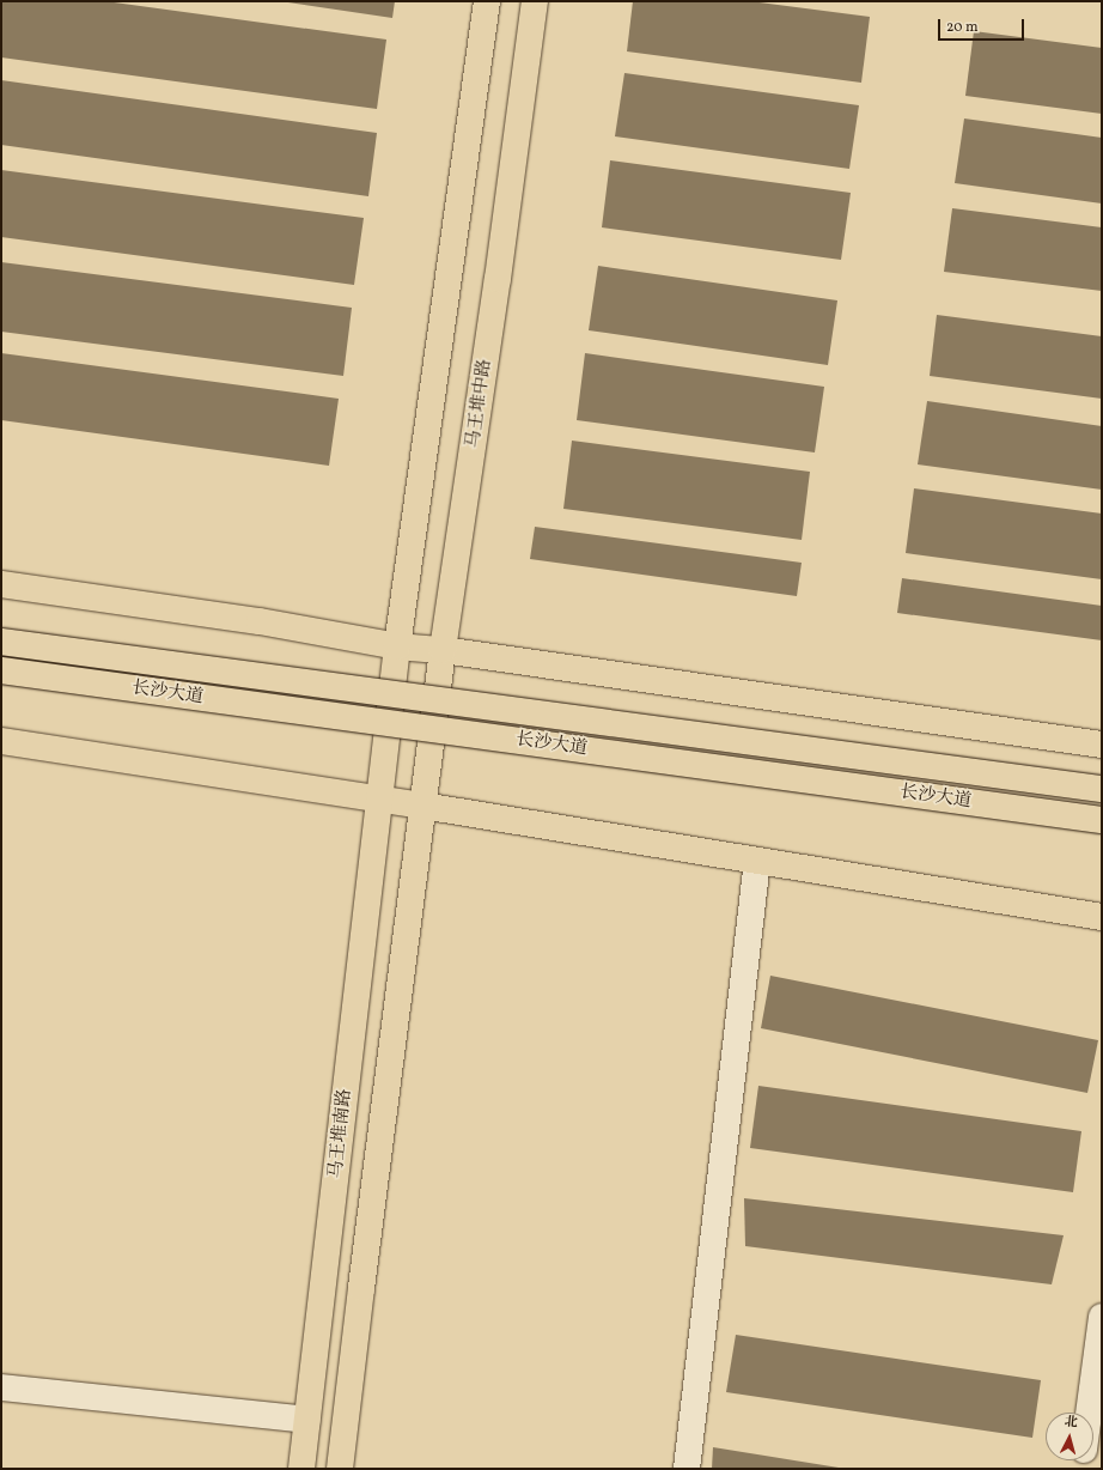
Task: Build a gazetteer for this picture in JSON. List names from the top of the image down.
{
  "streets": {
    "main road": ["马王堆中路", "长沙大道", "马王堆南路"]
  },
  "scale_bar": "20 m",
  "north": "top"
}
